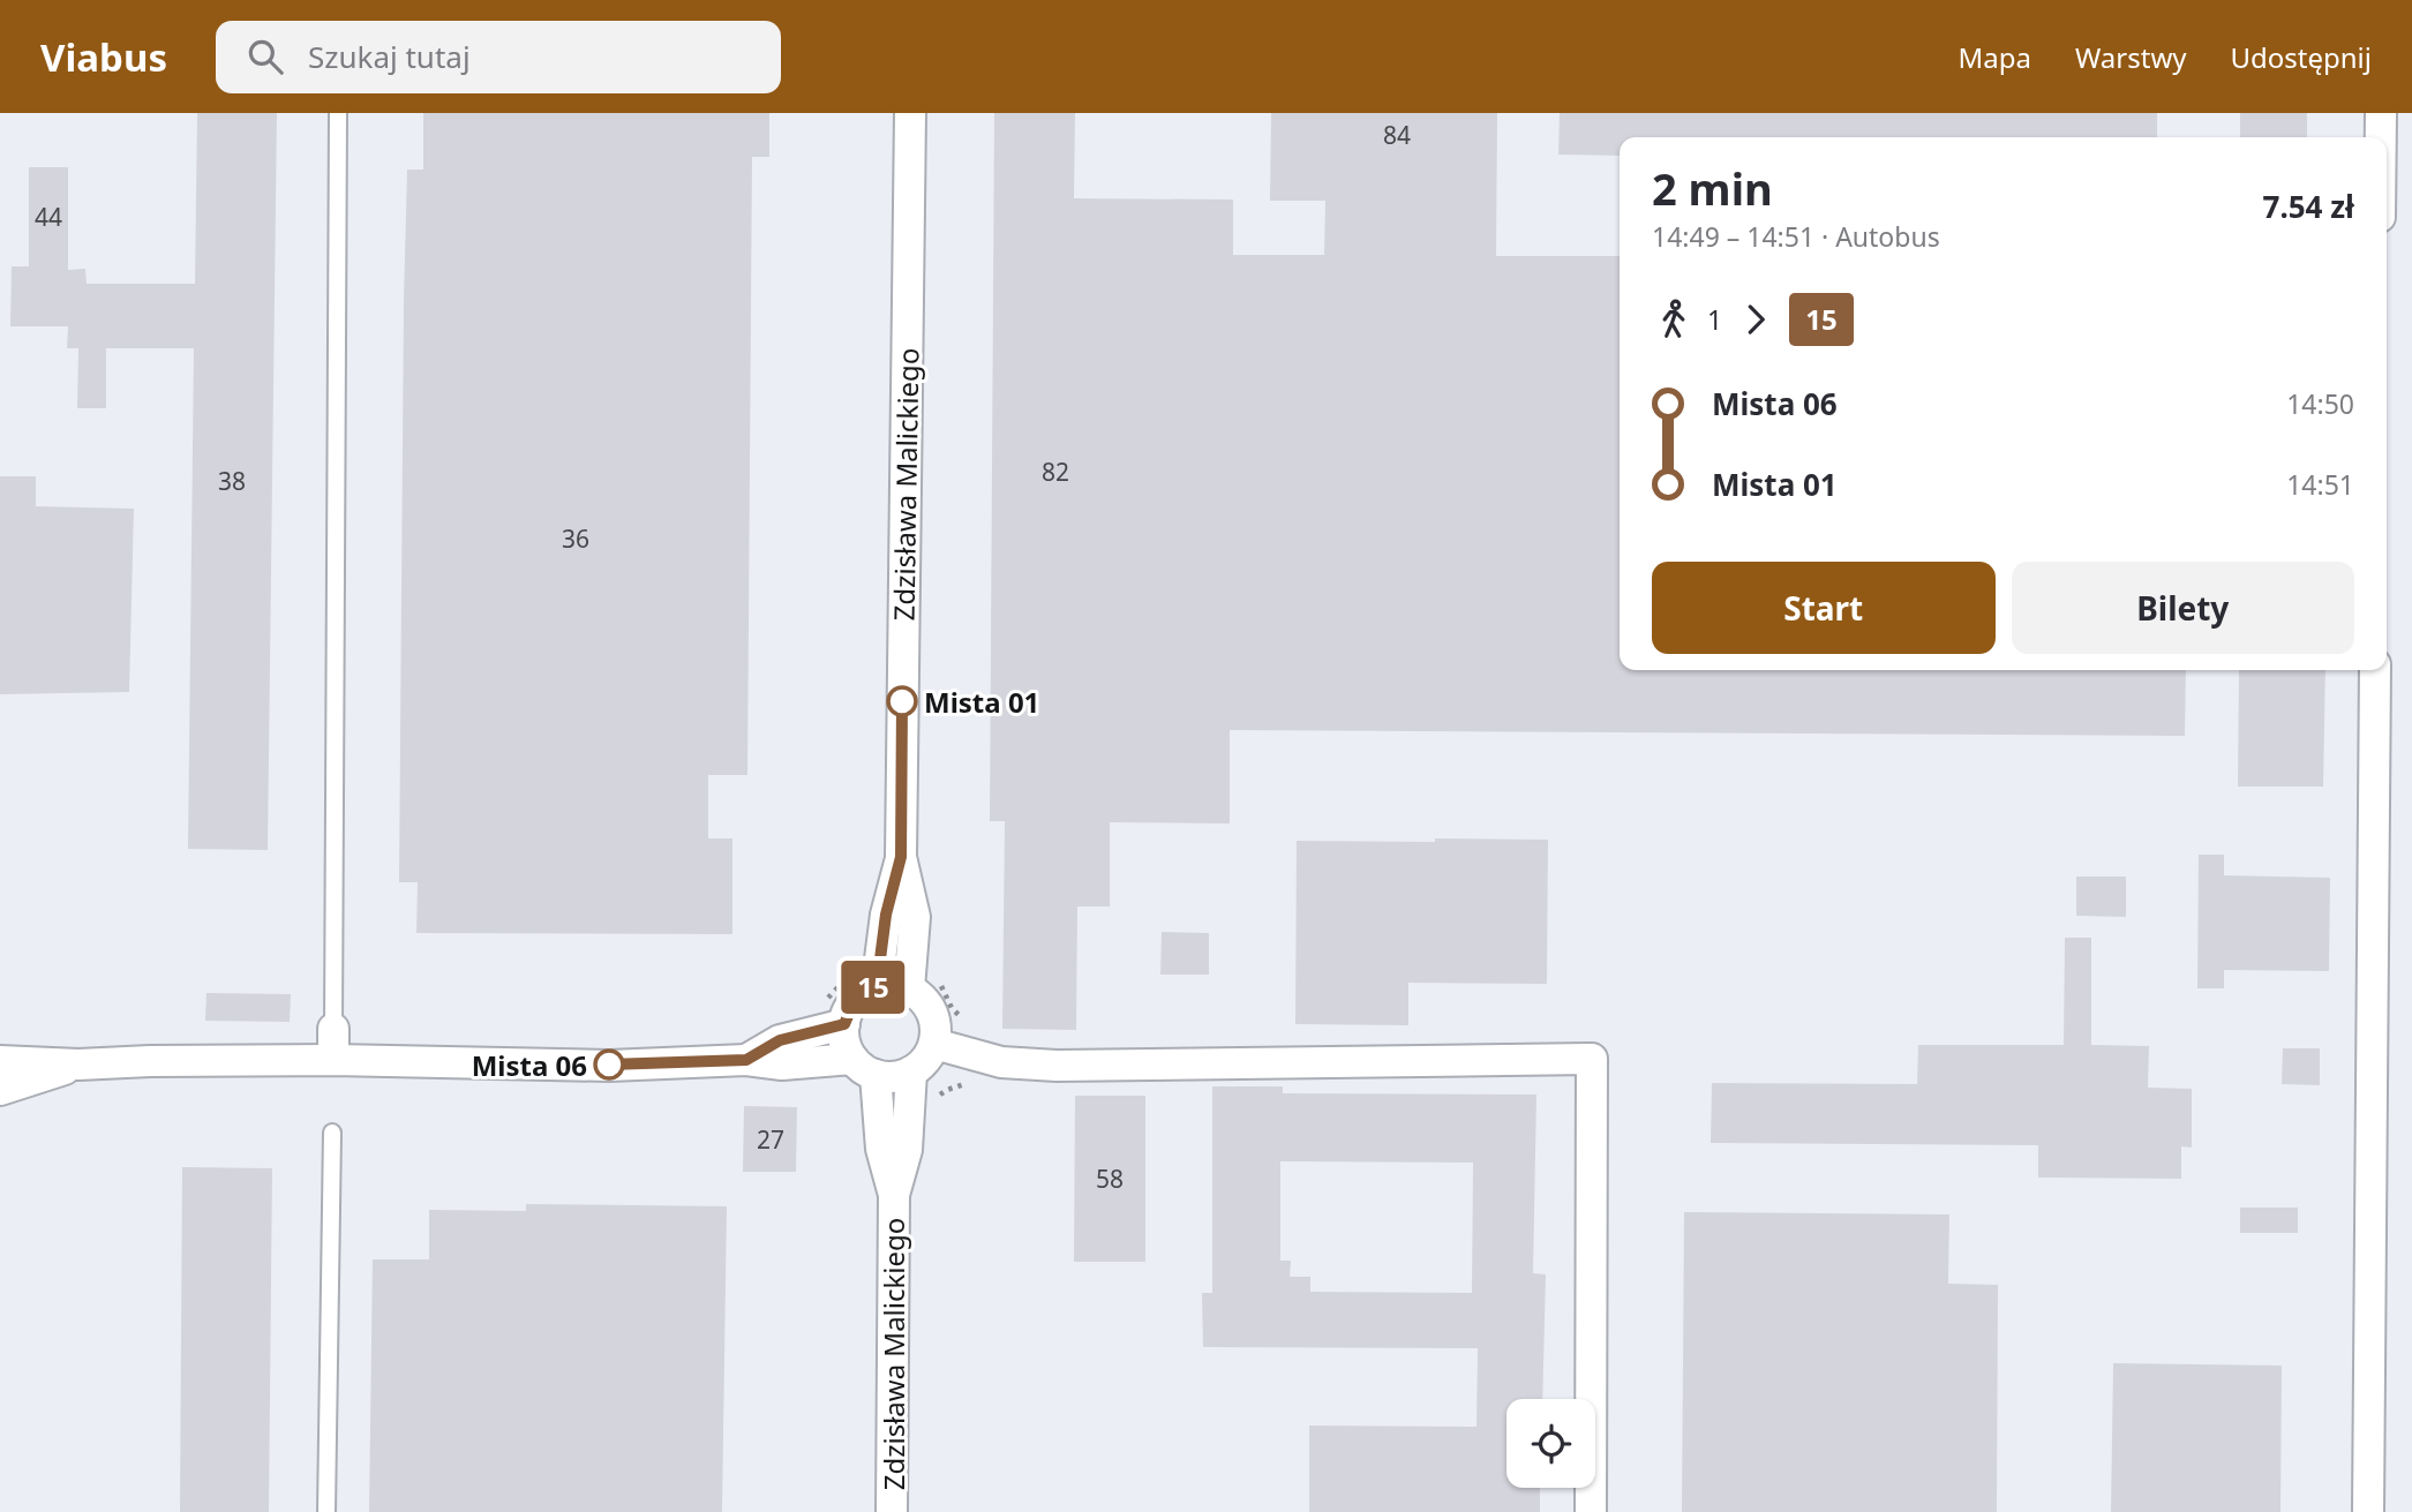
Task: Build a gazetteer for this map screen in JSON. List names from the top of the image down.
{
  "streets": {
    "street": ["Zdzisława Malickiego"]
  },
  "places": ["Mista 01", "Mista 06"],
  "lines": ["bus line 15"],
  "house_numbers": [
    "84",
    "44",
    "82",
    "38",
    "36",
    "27",
    "58"
  ],
  "page": {
    "header": "Viabus",
    "search": "Szukaj tutaj",
    "nav": ["Mapa", "Warstwy", "Udostępnij"],
    "on_map": "15",
    "heading": ["2 min", "14:49 – 14:51 · Autobus", "7.54 zł"],
    "legs": ["1", "15"],
    "list": [
      {
        "name": "Mista 06",
        "value": "14:50"
      },
      {
        "name": "Mista 01",
        "value": "14:51"
      }
    ],
    "buttons": ["Start", "Bilety"]
  }
}
